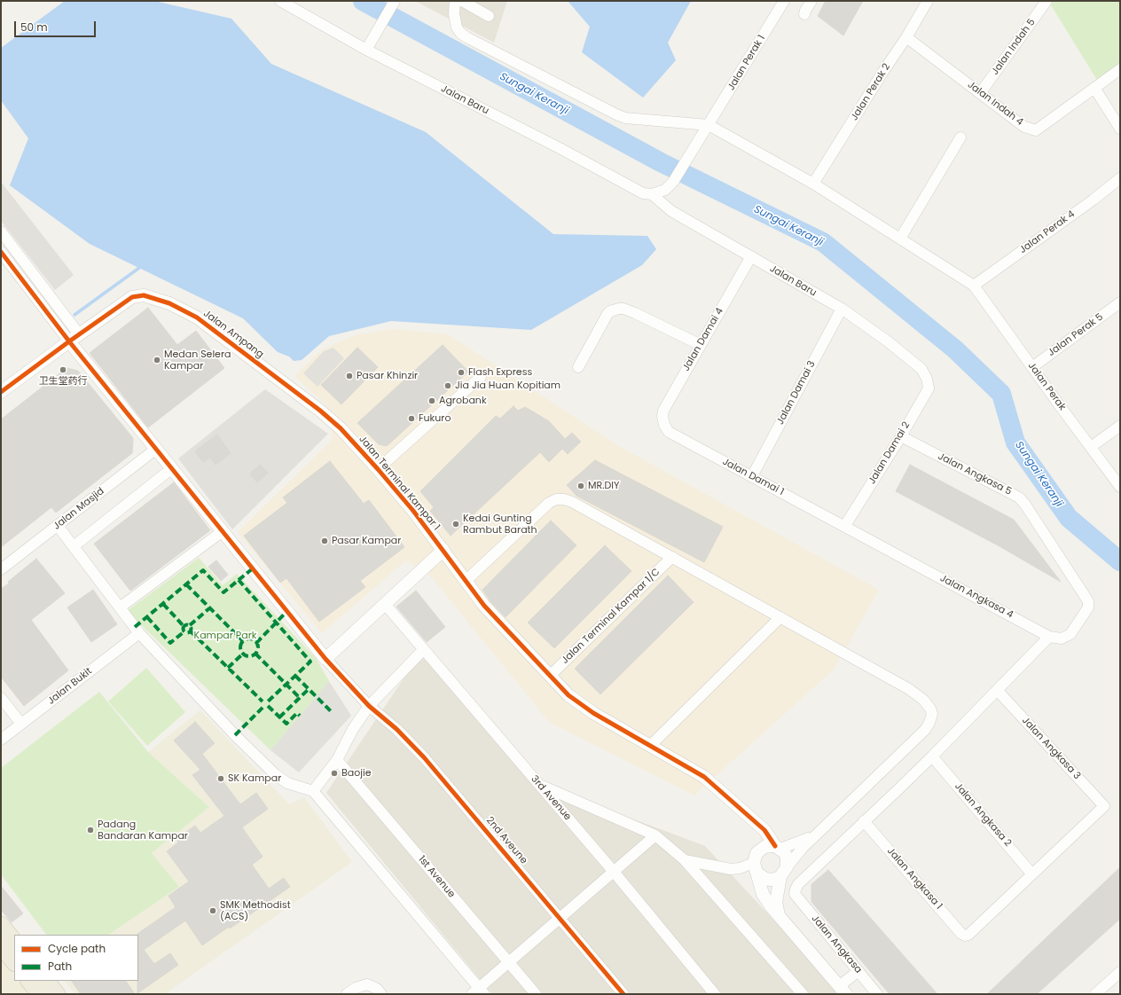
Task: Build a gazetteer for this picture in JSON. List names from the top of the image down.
{
  "streets": {
    "street": [
      "Jalan Indah 5",
      "Jalan Perak 1",
      "Jalan Perak 2",
      "Jalan Baru",
      "Jalan Indah 4",
      "Jalan Perak 4",
      "Jalan Ampang",
      "Jalan Perak 5",
      "Jalan Damai 4",
      "Jalan Perak",
      "Jalan Damai 3",
      "Jalan Damai 2",
      "Jalan Angkasa 5",
      "Jalan Damai 1",
      "Jalan Terminal Kampar 1",
      "Jalan Masjid",
      "Jalan Angkasa 4",
      "Jalan Terminal Kampar 1/C",
      "Jalan Bukit",
      "Jalan Angkasa 3",
      "3rd Avenue",
      "Jalan Angkasa 2",
      "2nd Aveune",
      "1st Avenue",
      "Jalan Angkasa 1",
      "Jalan Angkasa"
    ]
  },
  "crossings": [
    ["Jalan Indah 5", "Jalan Indah 4"],
    ["Jalan Perak 2", "Jalan Indah 4"],
    ["Jalan Baru", "Jalan Damai 4"],
    ["Jalan Baru", "Jalan Damai 3"],
    ["Jalan Baru", "Jalan Damai 2"],
    ["Jalan Perak 4", "Jalan Perak"],
    ["Jalan Ampang", "Jalan Terminal Kampar 1"],
    ["Jalan Perak 5", "Jalan Perak"],
    ["Jalan Damai 4", "Jalan Damai 1"],
    ["Jalan Damai 3", "Jalan Damai 1"],
    ["Jalan Damai 2", "Jalan Angkasa 5"],
    ["Jalan Damai 2", "Jalan Damai 1"],
    ["Jalan Damai 2", "Jalan Angkasa 4"],
    ["Jalan Angkasa 5", "Jalan Angkasa 4"],
    ["Jalan Damai 1", "Jalan Angkasa 4"],
    ["Jalan Terminal Kampar 1", "Jalan Terminal Kampar 1/C"],
    ["Jalan Angkasa 3", "Jalan Angkasa 2"],
    ["Jalan Angkasa 3", "Jalan Angkasa 1"],
    ["Jalan Angkasa 2", "Jalan Angkasa 1"],
    ["Jalan Angkasa 1", "Jalan Angkasa"]
  ],
  "water": ["Sungai Keranji"],
  "parks": ["Kampar Park"],
  "places": [
    "Medan Selera Kampar",
    "卫生堂药行",
    "Flash Express",
    "Pasar Khinzir",
    "Jia Jia Huan Kopitiam",
    "Agrobank",
    "Fukuro",
    "MR.DIY",
    "Kedai Gunting Rambut Barath",
    "Pasar Kampar",
    "Baojie",
    "SK Kampar",
    "Padang Bandaran Kampar",
    "SMK Methodist (ACS)"
  ],
  "legend": ["Cycle path", "Path"],
  "scale_bar": "50 m"
}
